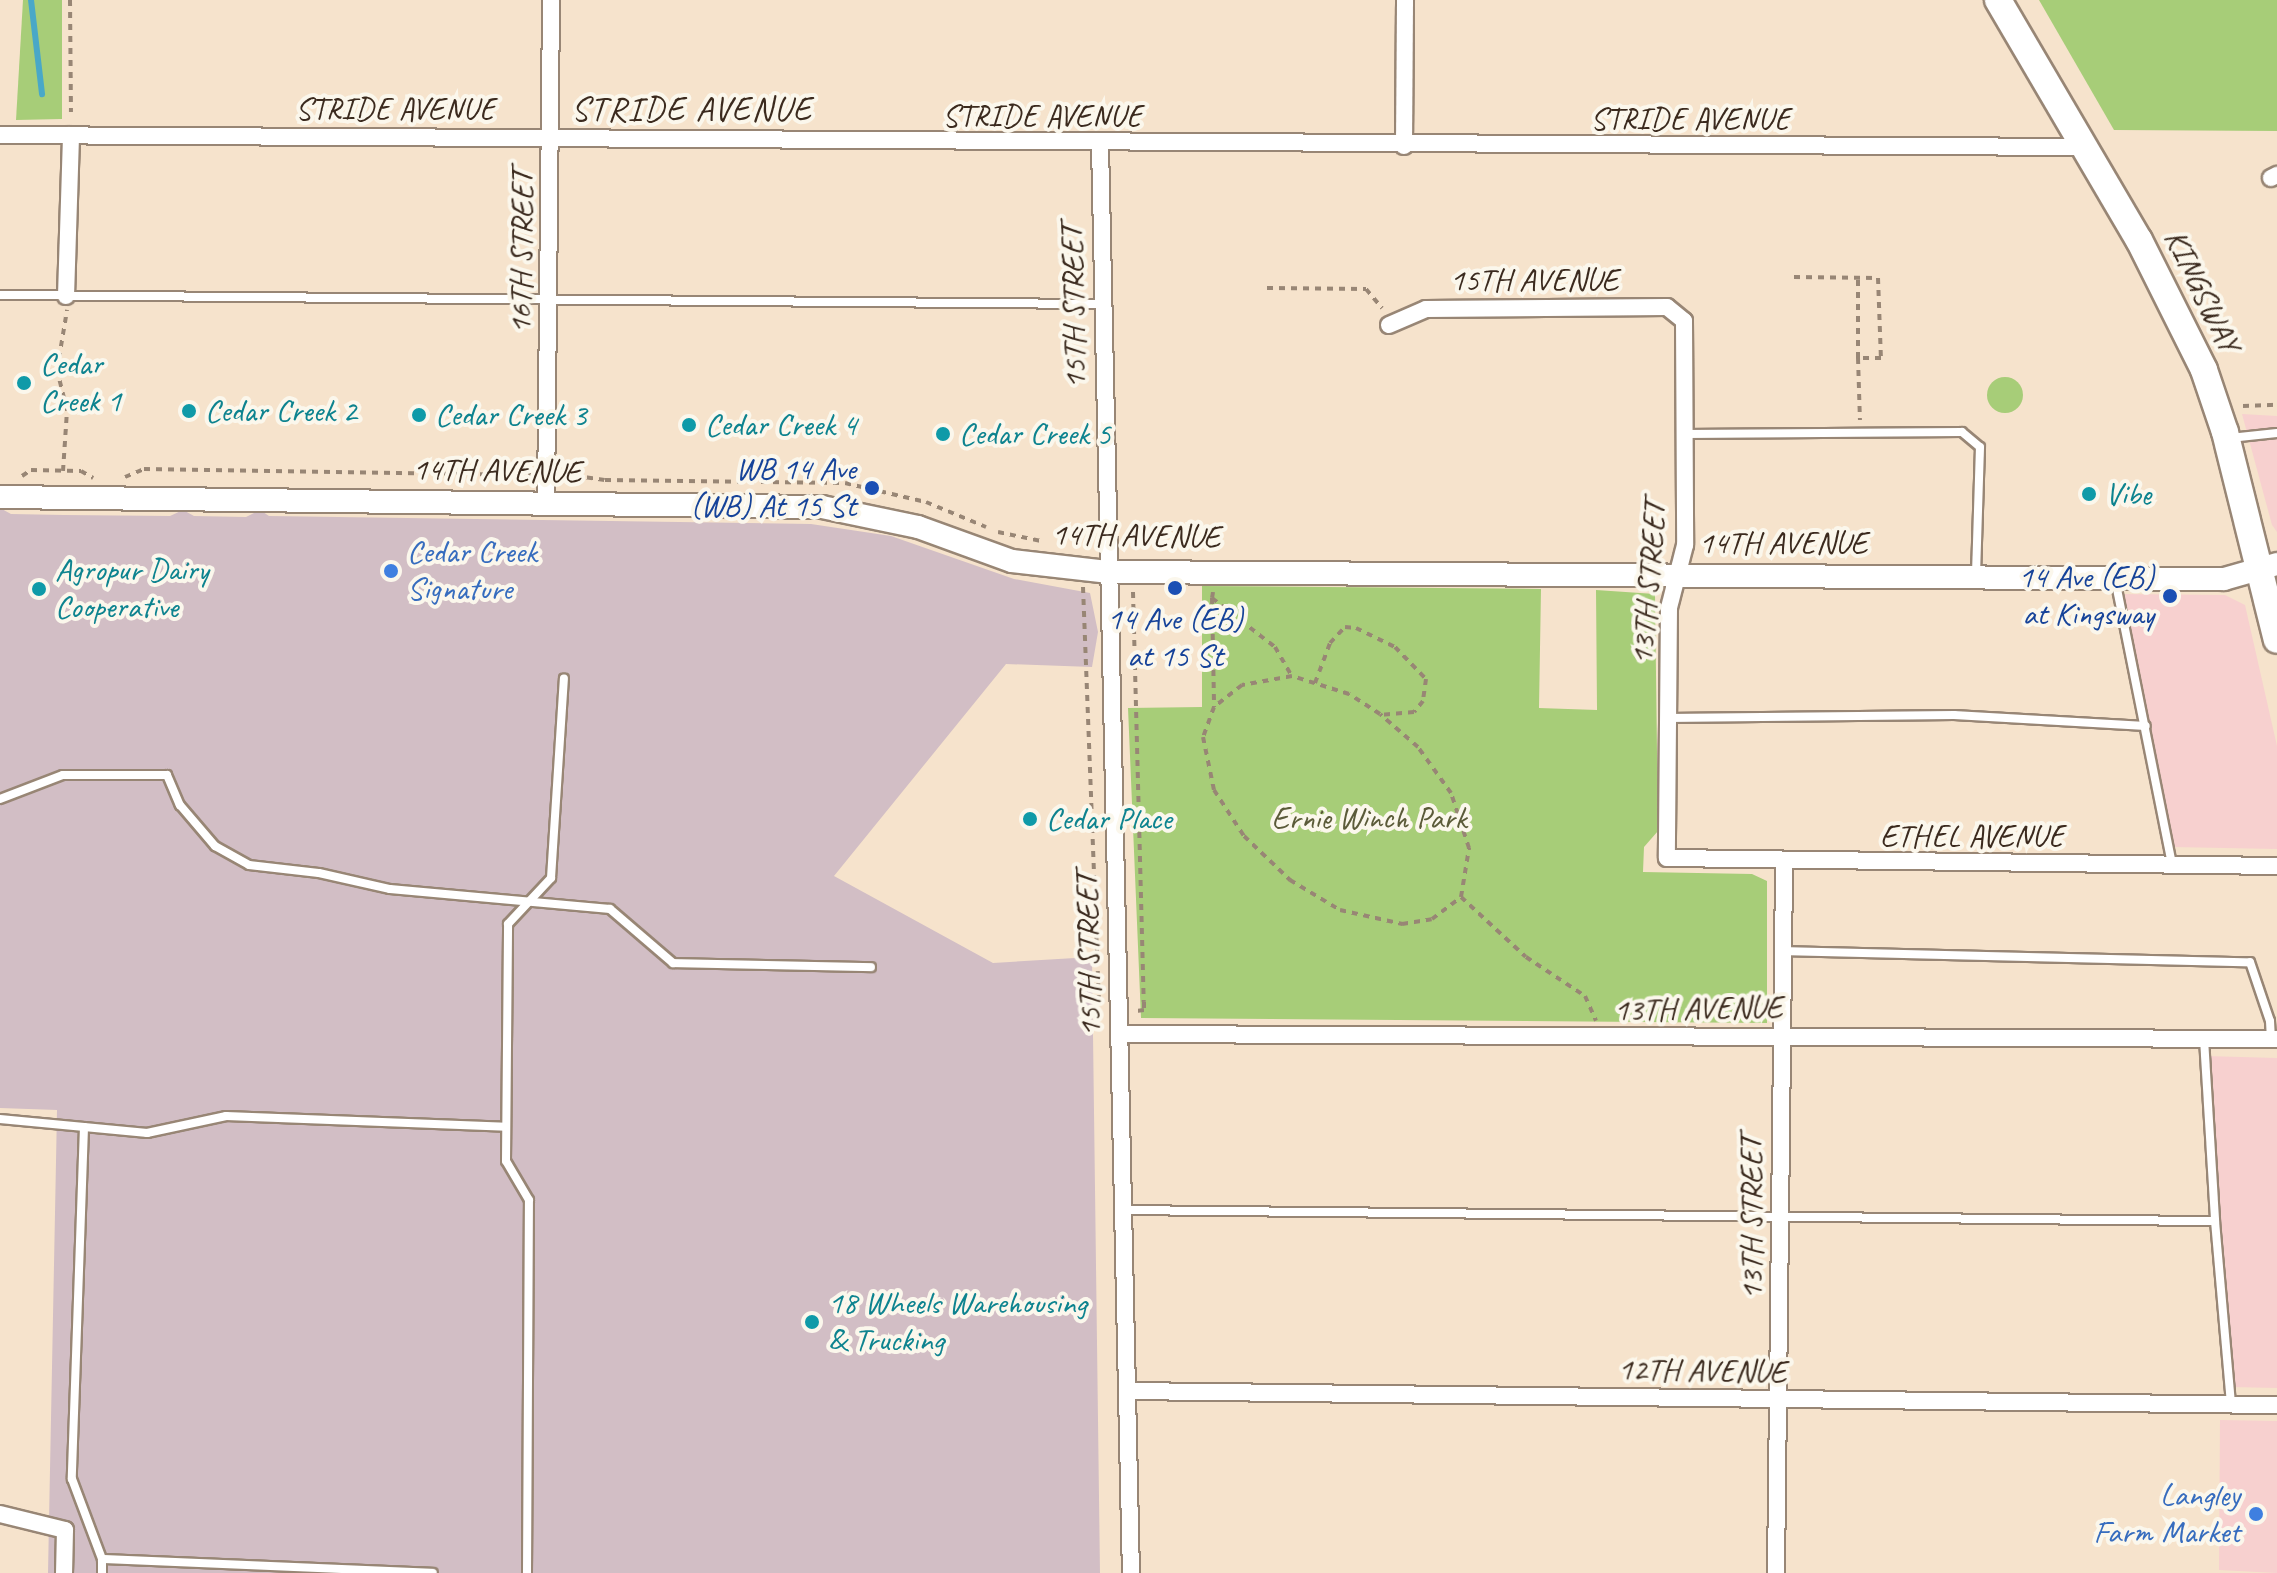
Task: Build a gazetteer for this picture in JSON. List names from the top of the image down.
{
  "streets": {
    "main road": ["KINGSWAY"],
    "street": [
      "STRIDE AVENUE",
      "16TH STREET",
      "15TH AVENUE",
      "15TH STREET",
      "14TH AVENUE",
      "13TH STREET",
      "ETHEL AVENUE",
      "13TH AVENUE",
      "12TH AVENUE"
    ]
  },
  "crossings": [
    ["STRIDE AVENUE", "16TH STREET"],
    ["STRIDE AVENUE", "KINGSWAY"],
    ["STRIDE AVENUE", "15TH STREET"],
    ["16TH STREET", "14TH AVENUE"],
    ["15TH AVENUE", "13TH STREET"],
    ["KINGSWAY", "14TH AVENUE"],
    ["15TH STREET", "14TH AVENUE"],
    ["15TH STREET", "13TH AVENUE"],
    ["15TH STREET", "12TH AVENUE"],
    ["14TH AVENUE", "13TH STREET"],
    ["13TH STREET", "ETHEL AVENUE"],
    ["13TH STREET", "13TH AVENUE"],
    ["13TH STREET", "12TH AVENUE"]
  ],
  "districts": ["STRIDE AVENUE"],
  "parks": ["Ernie Winch Park"],
  "places": [
    "Cedar Creek 1",
    "Cedar Creek 2",
    "Cedar Creek 3",
    "Cedar Creek 4",
    "Cedar Creek 5",
    "WB 14 Ave (WB) At 15 St",
    "Vibe",
    "Cedar Creek Signature",
    "14 Ave (EB) at 15 St",
    "Agropur Dairy Cooperative",
    "14 Ave (EB) at Kingsway",
    "Cedar Place",
    "18 Wheels Warehousing & Trucking",
    "Langley Farm Market"
  ]
}
